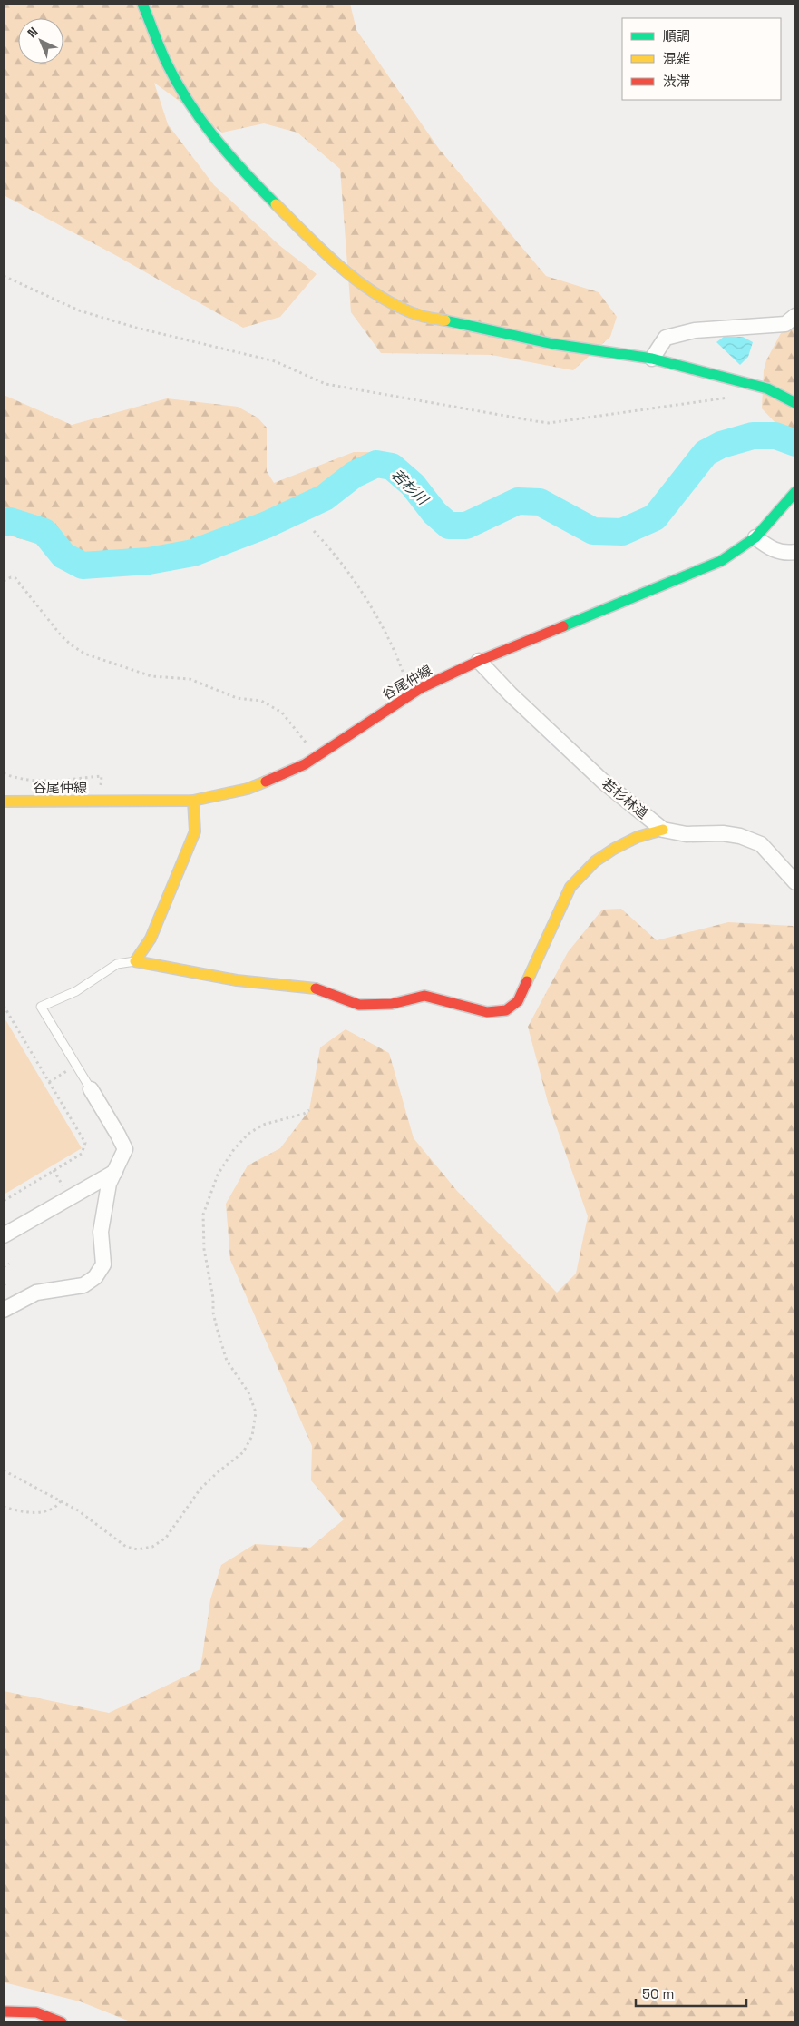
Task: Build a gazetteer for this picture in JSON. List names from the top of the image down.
{
  "streets": {
    "street": ["谷尾仲線", "若杉林道"]
  },
  "crossings": [
    ["谷尾仲線", "若杉林道"]
  ],
  "water": ["若杉川"],
  "legend": ["順調", "混雑", "渋滞"],
  "scale_bar": "50 m",
  "north": "top left"
}
